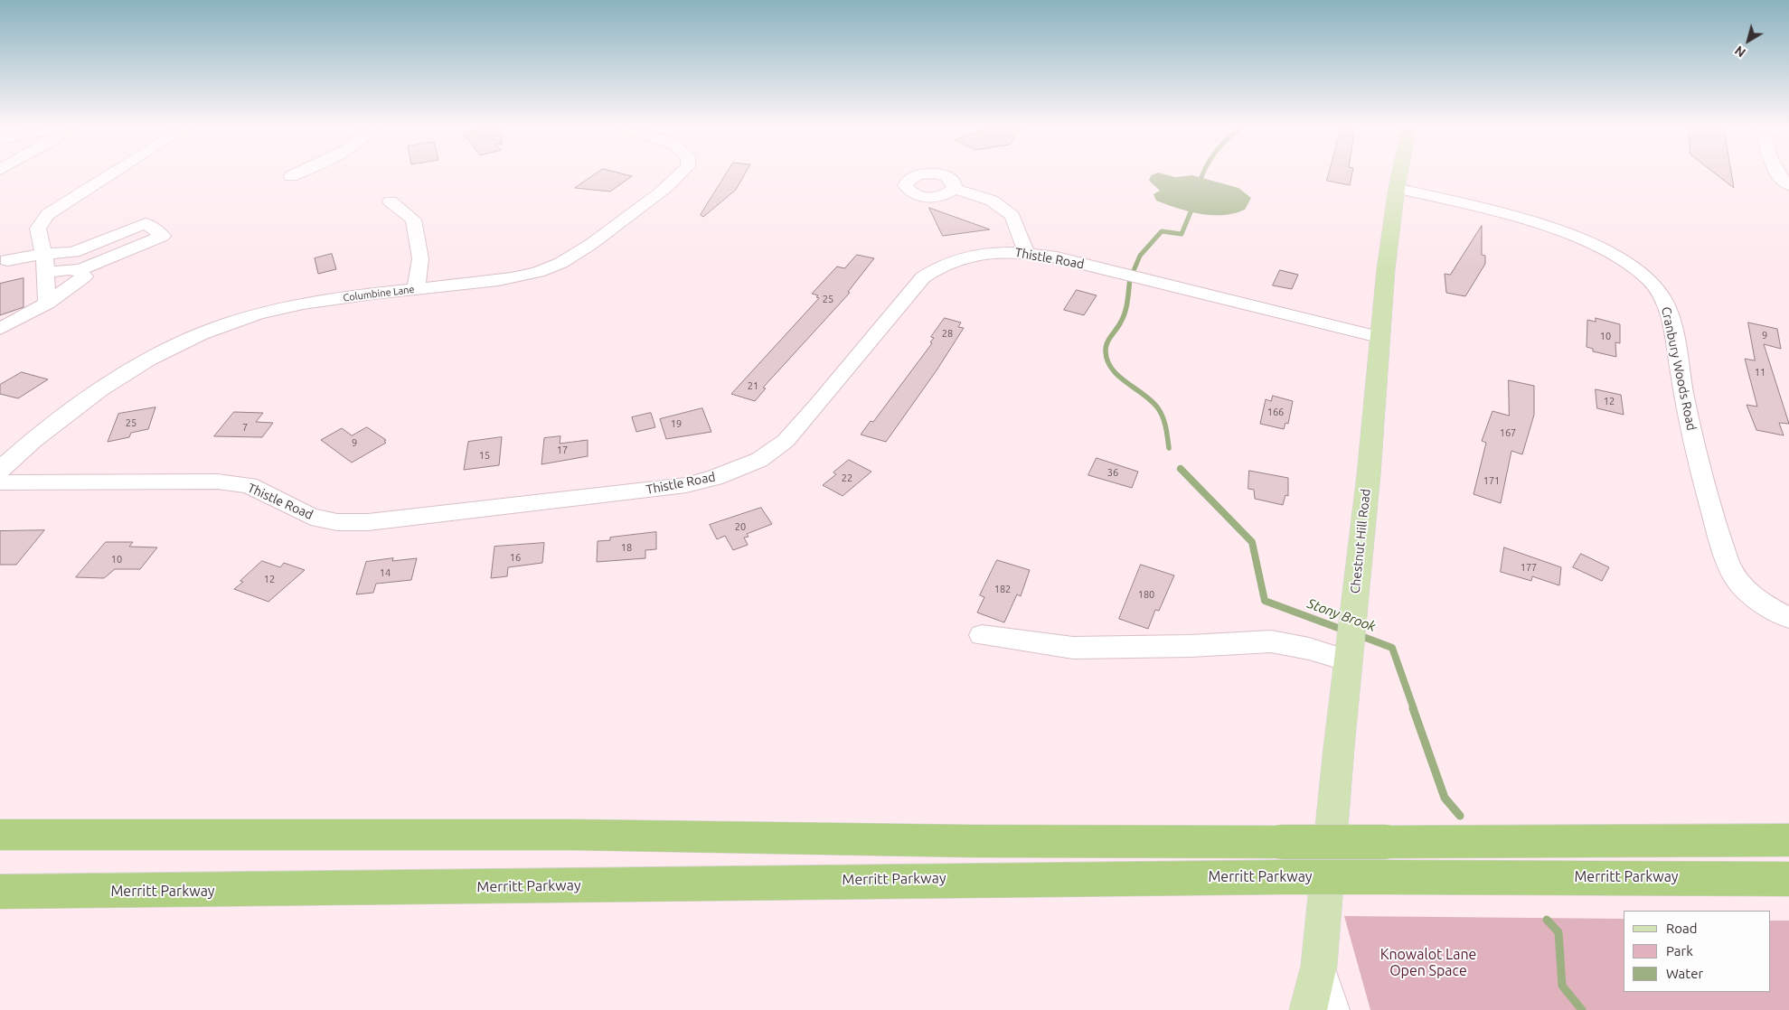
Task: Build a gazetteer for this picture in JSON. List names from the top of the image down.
{
  "streets": {
    "highway": ["Merritt Parkway"],
    "main road": ["Chestnut Hill Road"],
    "street": ["Thistle Road", "Columbine Lane", "Cranbury Woods Road"]
  },
  "crossings": [
    ["Thistle Road", "Chestnut Hill Road"],
    ["Cranbury Woods Road", "Chestnut Hill Road"]
  ],
  "water": ["Stony Brook"],
  "parks": ["Knowalot Lane Open Space"],
  "house_numbers": [
    "25",
    "28",
    "9",
    "10",
    "11",
    "21",
    "12",
    "166",
    "25",
    "19",
    "7",
    "167",
    "9",
    "17",
    "15",
    "36",
    "22",
    "171",
    "20",
    "18",
    "16",
    "10",
    "177",
    "14",
    "12",
    "182",
    "180"
  ],
  "legend": ["Road", "Park", "Water"],
  "north": "bottom left"
}
